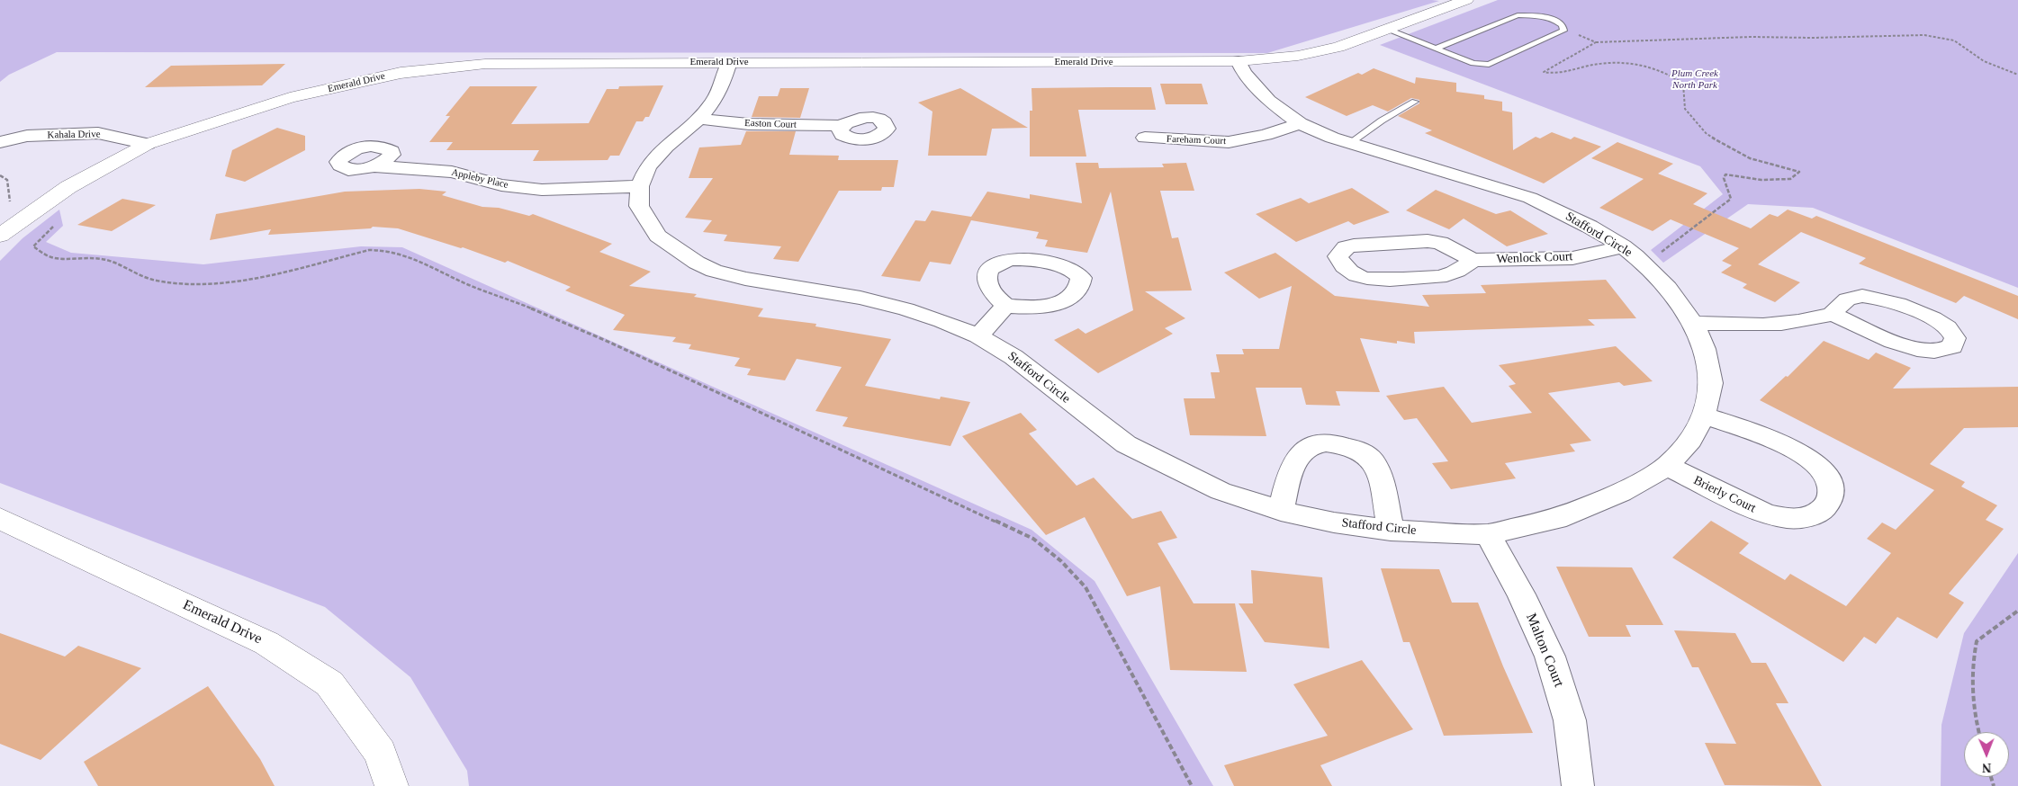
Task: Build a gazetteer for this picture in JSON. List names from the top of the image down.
{
  "streets": {
    "street": [
      "Emerald Drive",
      "Easton Court",
      "Kahala Drive",
      "Fareham Court",
      "Appleby Place",
      "Stafford Circle",
      "Wenlock Court",
      "Brierly Court",
      "Malton Court"
    ]
  },
  "crossings": [
    ["Emerald Drive", "Kahala Drive"],
    ["Emerald Drive", "Stafford Circle"],
    ["Easton Court", "Stafford Circle"],
    ["Fareham Court", "Stafford Circle"],
    ["Appleby Place", "Stafford Circle"],
    ["Stafford Circle", "Wenlock Court"],
    ["Stafford Circle", "Brierly Court"],
    ["Stafford Circle", "Malton Court"]
  ],
  "parks": ["Plum Creek North Park"],
  "north": "bottom"
}
